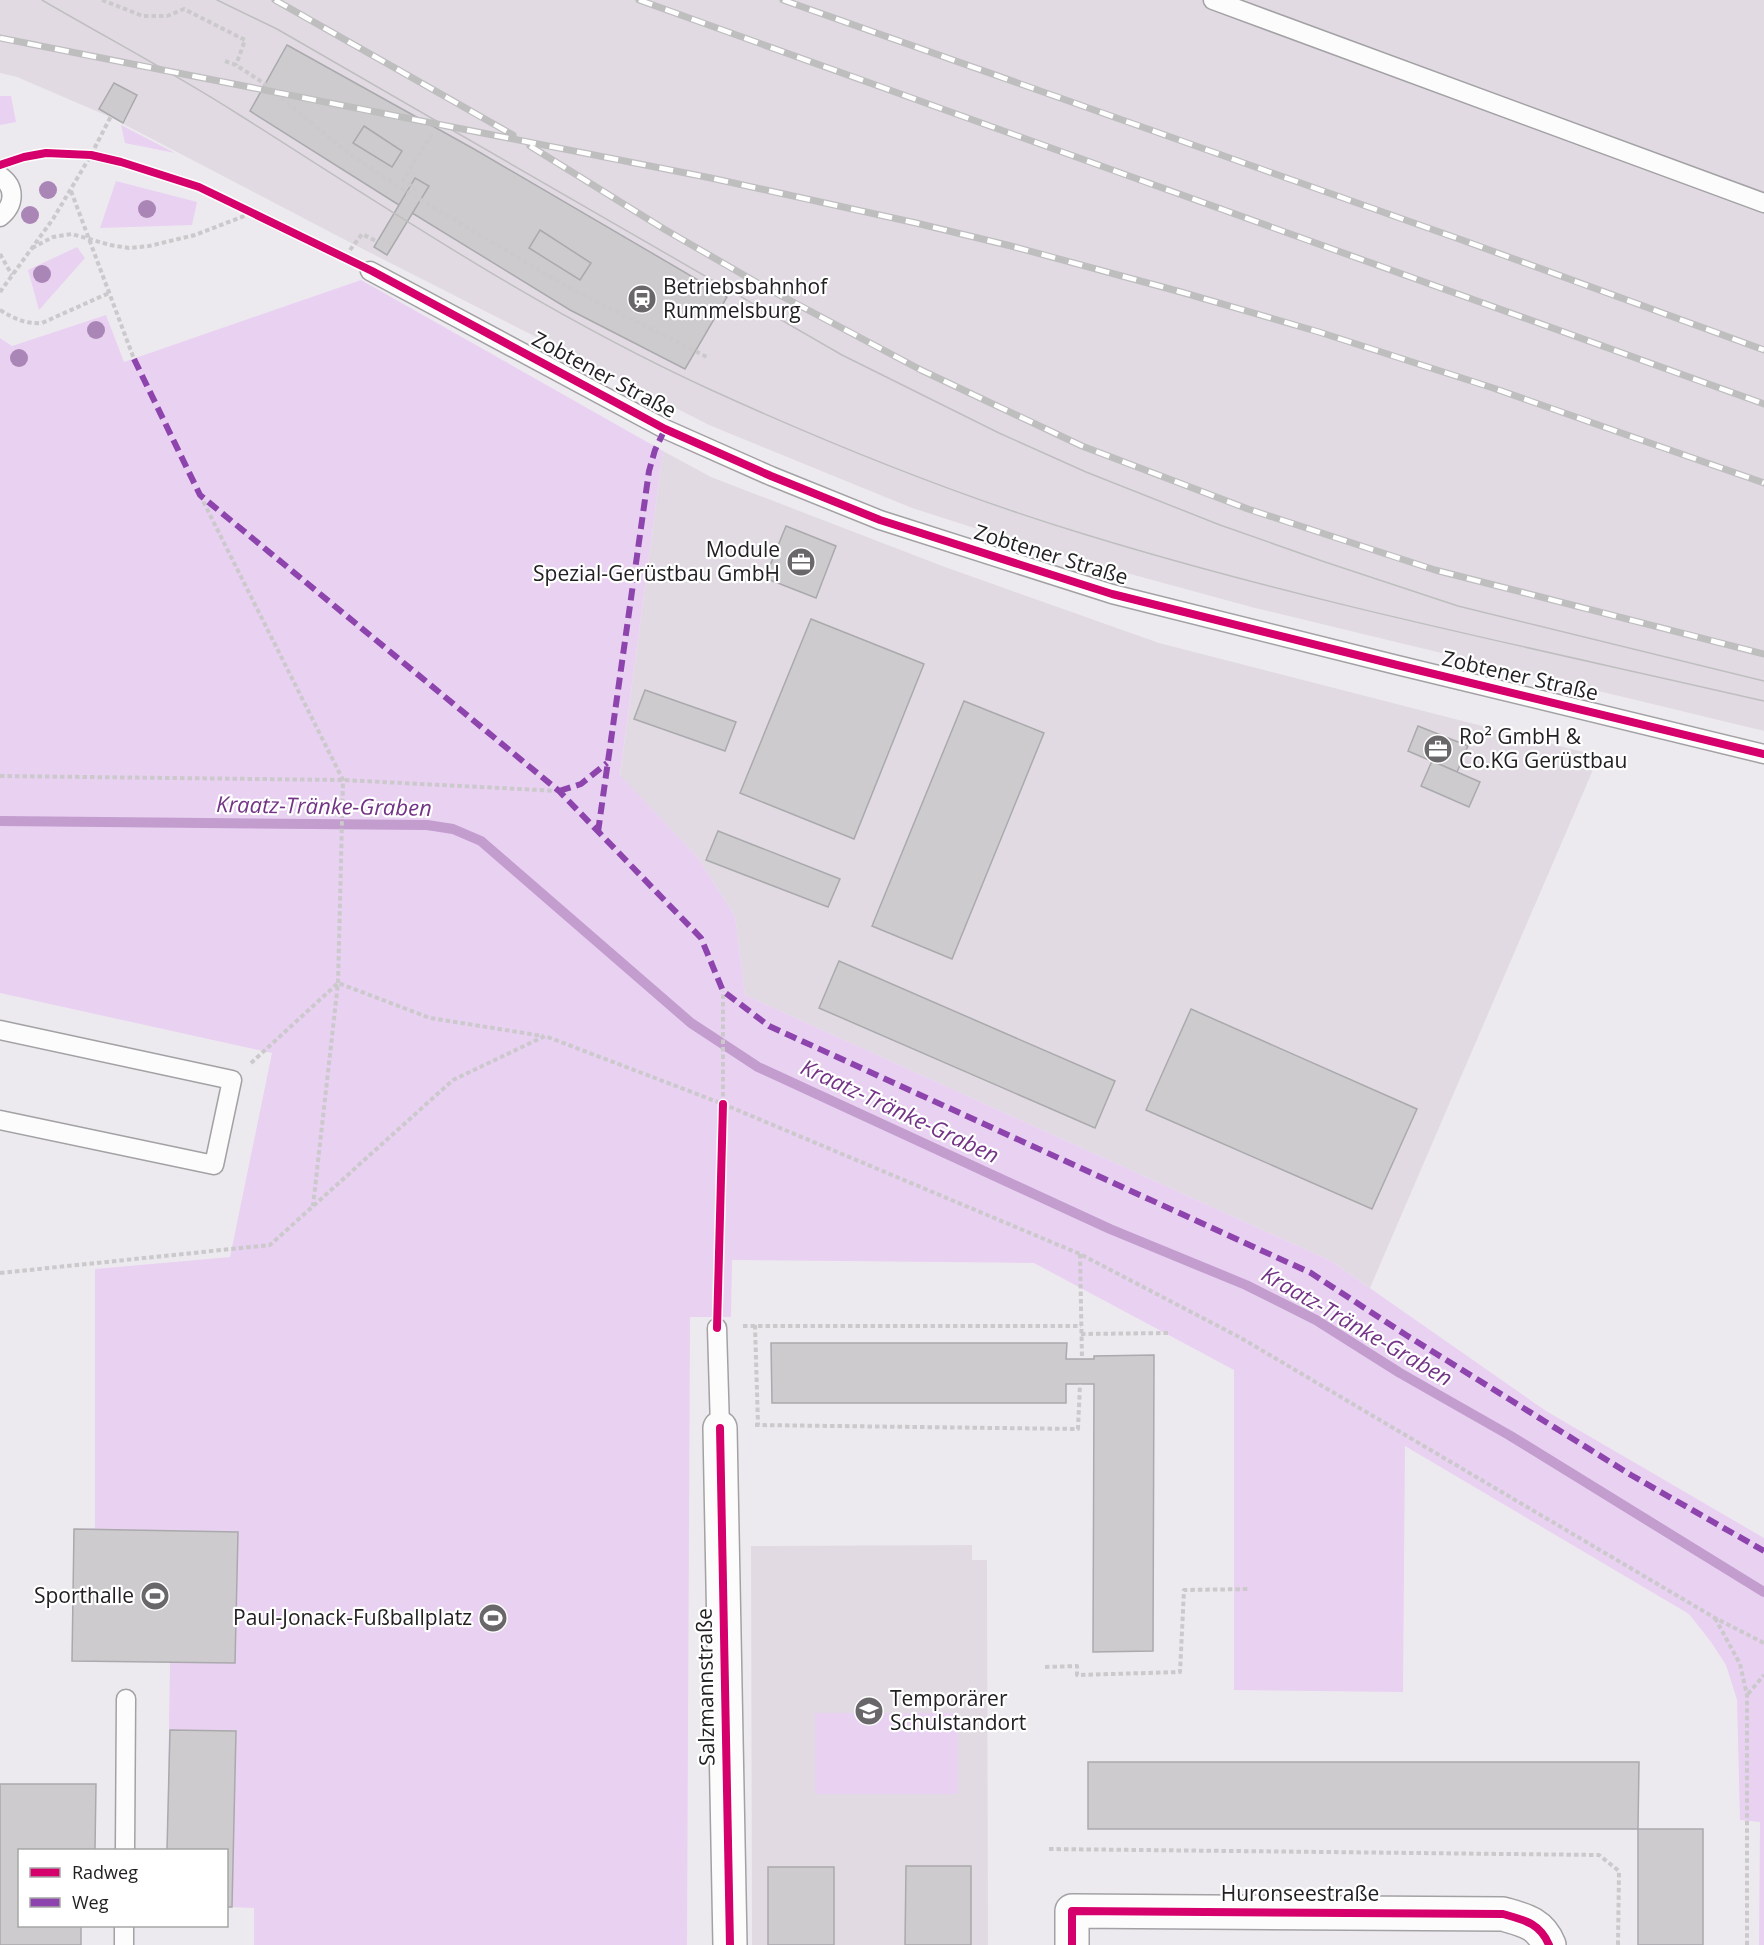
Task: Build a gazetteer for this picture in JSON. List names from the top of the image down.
{
  "streets": {
    "street": ["Salzmannstraße", "Huronseestraße"],
    "lane": ["Zobtener Straße"]
  },
  "water": ["Kraatz-Tränke-Graben"],
  "places": {
    "station": ["Betriebsbahnhof Rummelsburg"],
    "office": ["Module Spezial-Gerüstbau GmbH", "Ro² GmbH & Co.KG Gerüstbau"],
    "sports": ["Sporthalle", "Paul-Jonack-Fußballplatz"],
    "school or university": ["Temporärer Schulstandort"]
  },
  "legend": ["Radweg", "Weg"]
}
